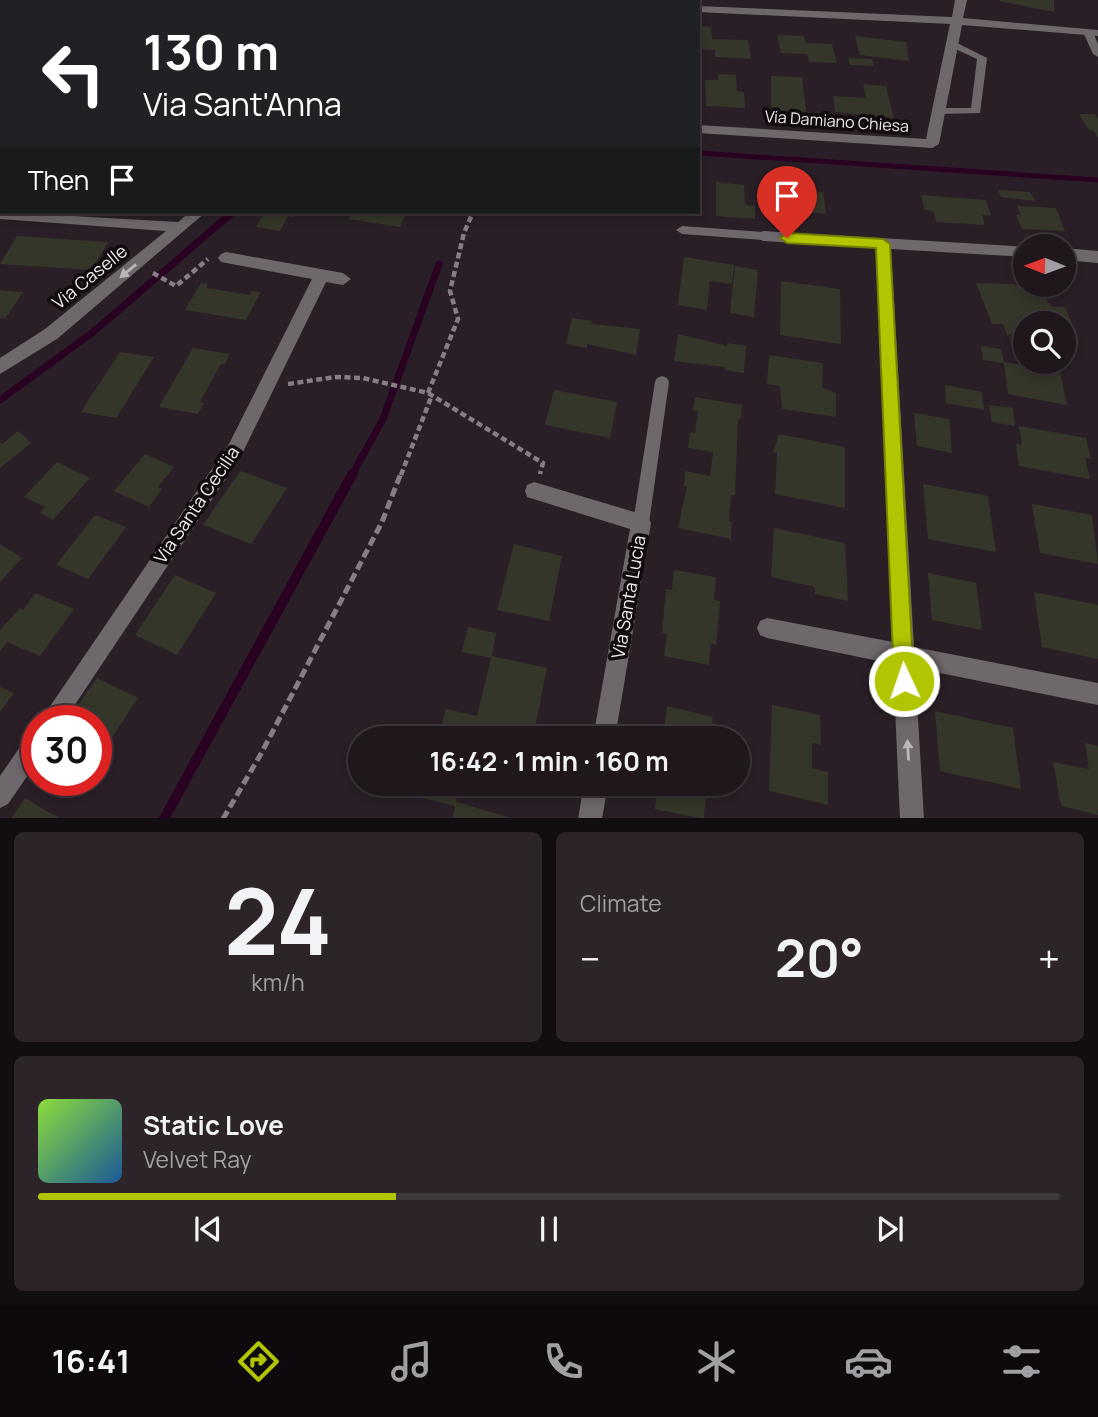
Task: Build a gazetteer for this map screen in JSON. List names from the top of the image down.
{
  "streets": {
    "street": [
      "Via Damiano Chiesa",
      "Via Caselle",
      "Via Santa Cecilia",
      "Via Santa Lucia"
    ]
  },
  "one_way": ["Via Caselle"],
  "north": "left",
  "page": {
    "turn": ["130 m", "Via Sant'Anna"],
    "then": "Then",
    "limit": "30",
    "trip": "16:42 · 1 min · 160 m",
    "tile": [
      ["24", "km/h"],
      "Climate"
    ],
    "heat": ["−", "20°", "+"],
    "song": ["Static Love", "Velvet Ray"],
    "tabs": "16:41"
  }
}
